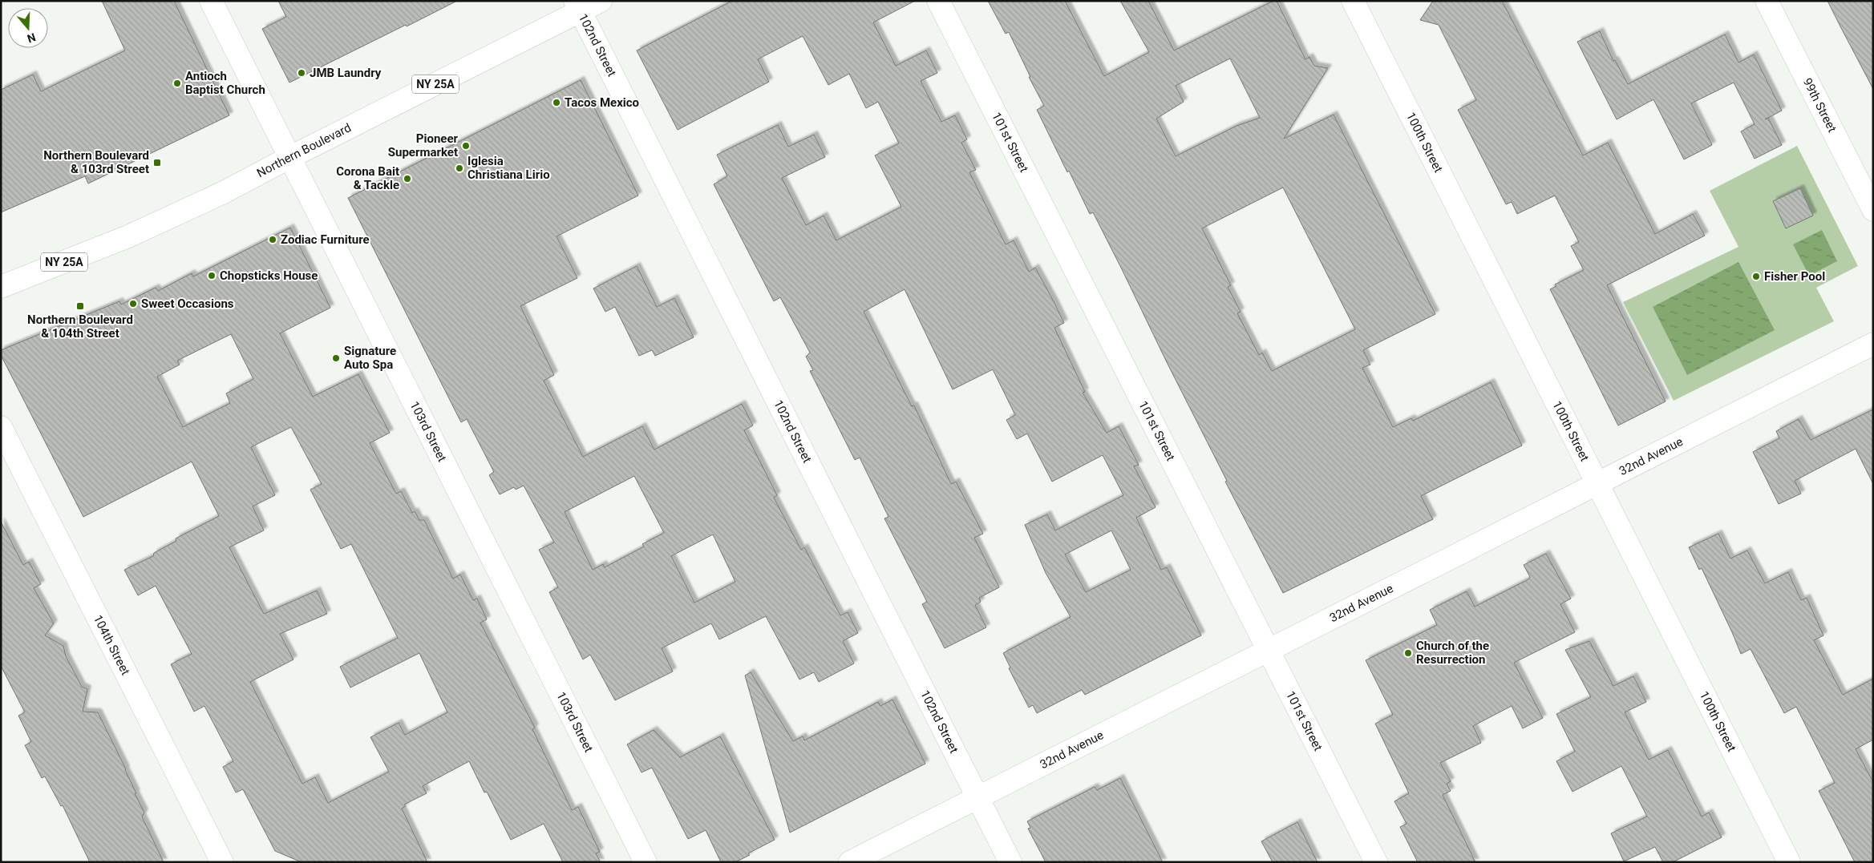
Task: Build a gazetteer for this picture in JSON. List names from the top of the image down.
{
  "streets": {
    "street": [
      "102nd Street",
      "NY 25A",
      "99th Street",
      "101st Street",
      "100th Street",
      "Northern Boulevard",
      "103rd Street",
      "32nd Avenue",
      "104th Street"
    ]
  },
  "crossings": [
    ["102nd Street", "Northern Boulevard"],
    ["102nd Street", "32nd Avenue"],
    ["101st Street", "32nd Avenue"],
    ["100th Street", "32nd Avenue"],
    ["Northern Boulevard", "103rd Street"]
  ],
  "places": {
    "other": [
      "JMB Laundry",
      "Antioch Baptist Church",
      "Tacos Mexico",
      "Pioneer Supermarket",
      "Iglesia Christiana Lirio",
      "Corona Bait & Tackle",
      "Zodiac Furniture",
      "Chopsticks House",
      "Fisher Pool",
      "Sweet Occasions",
      "Signature Auto Spa",
      "Church of the Resurrection"
    ],
    "transit": ["Northern Boulevard & 103rd Street", "Northern Boulevard & 104th Street"]
  },
  "north": "bottom"
}
